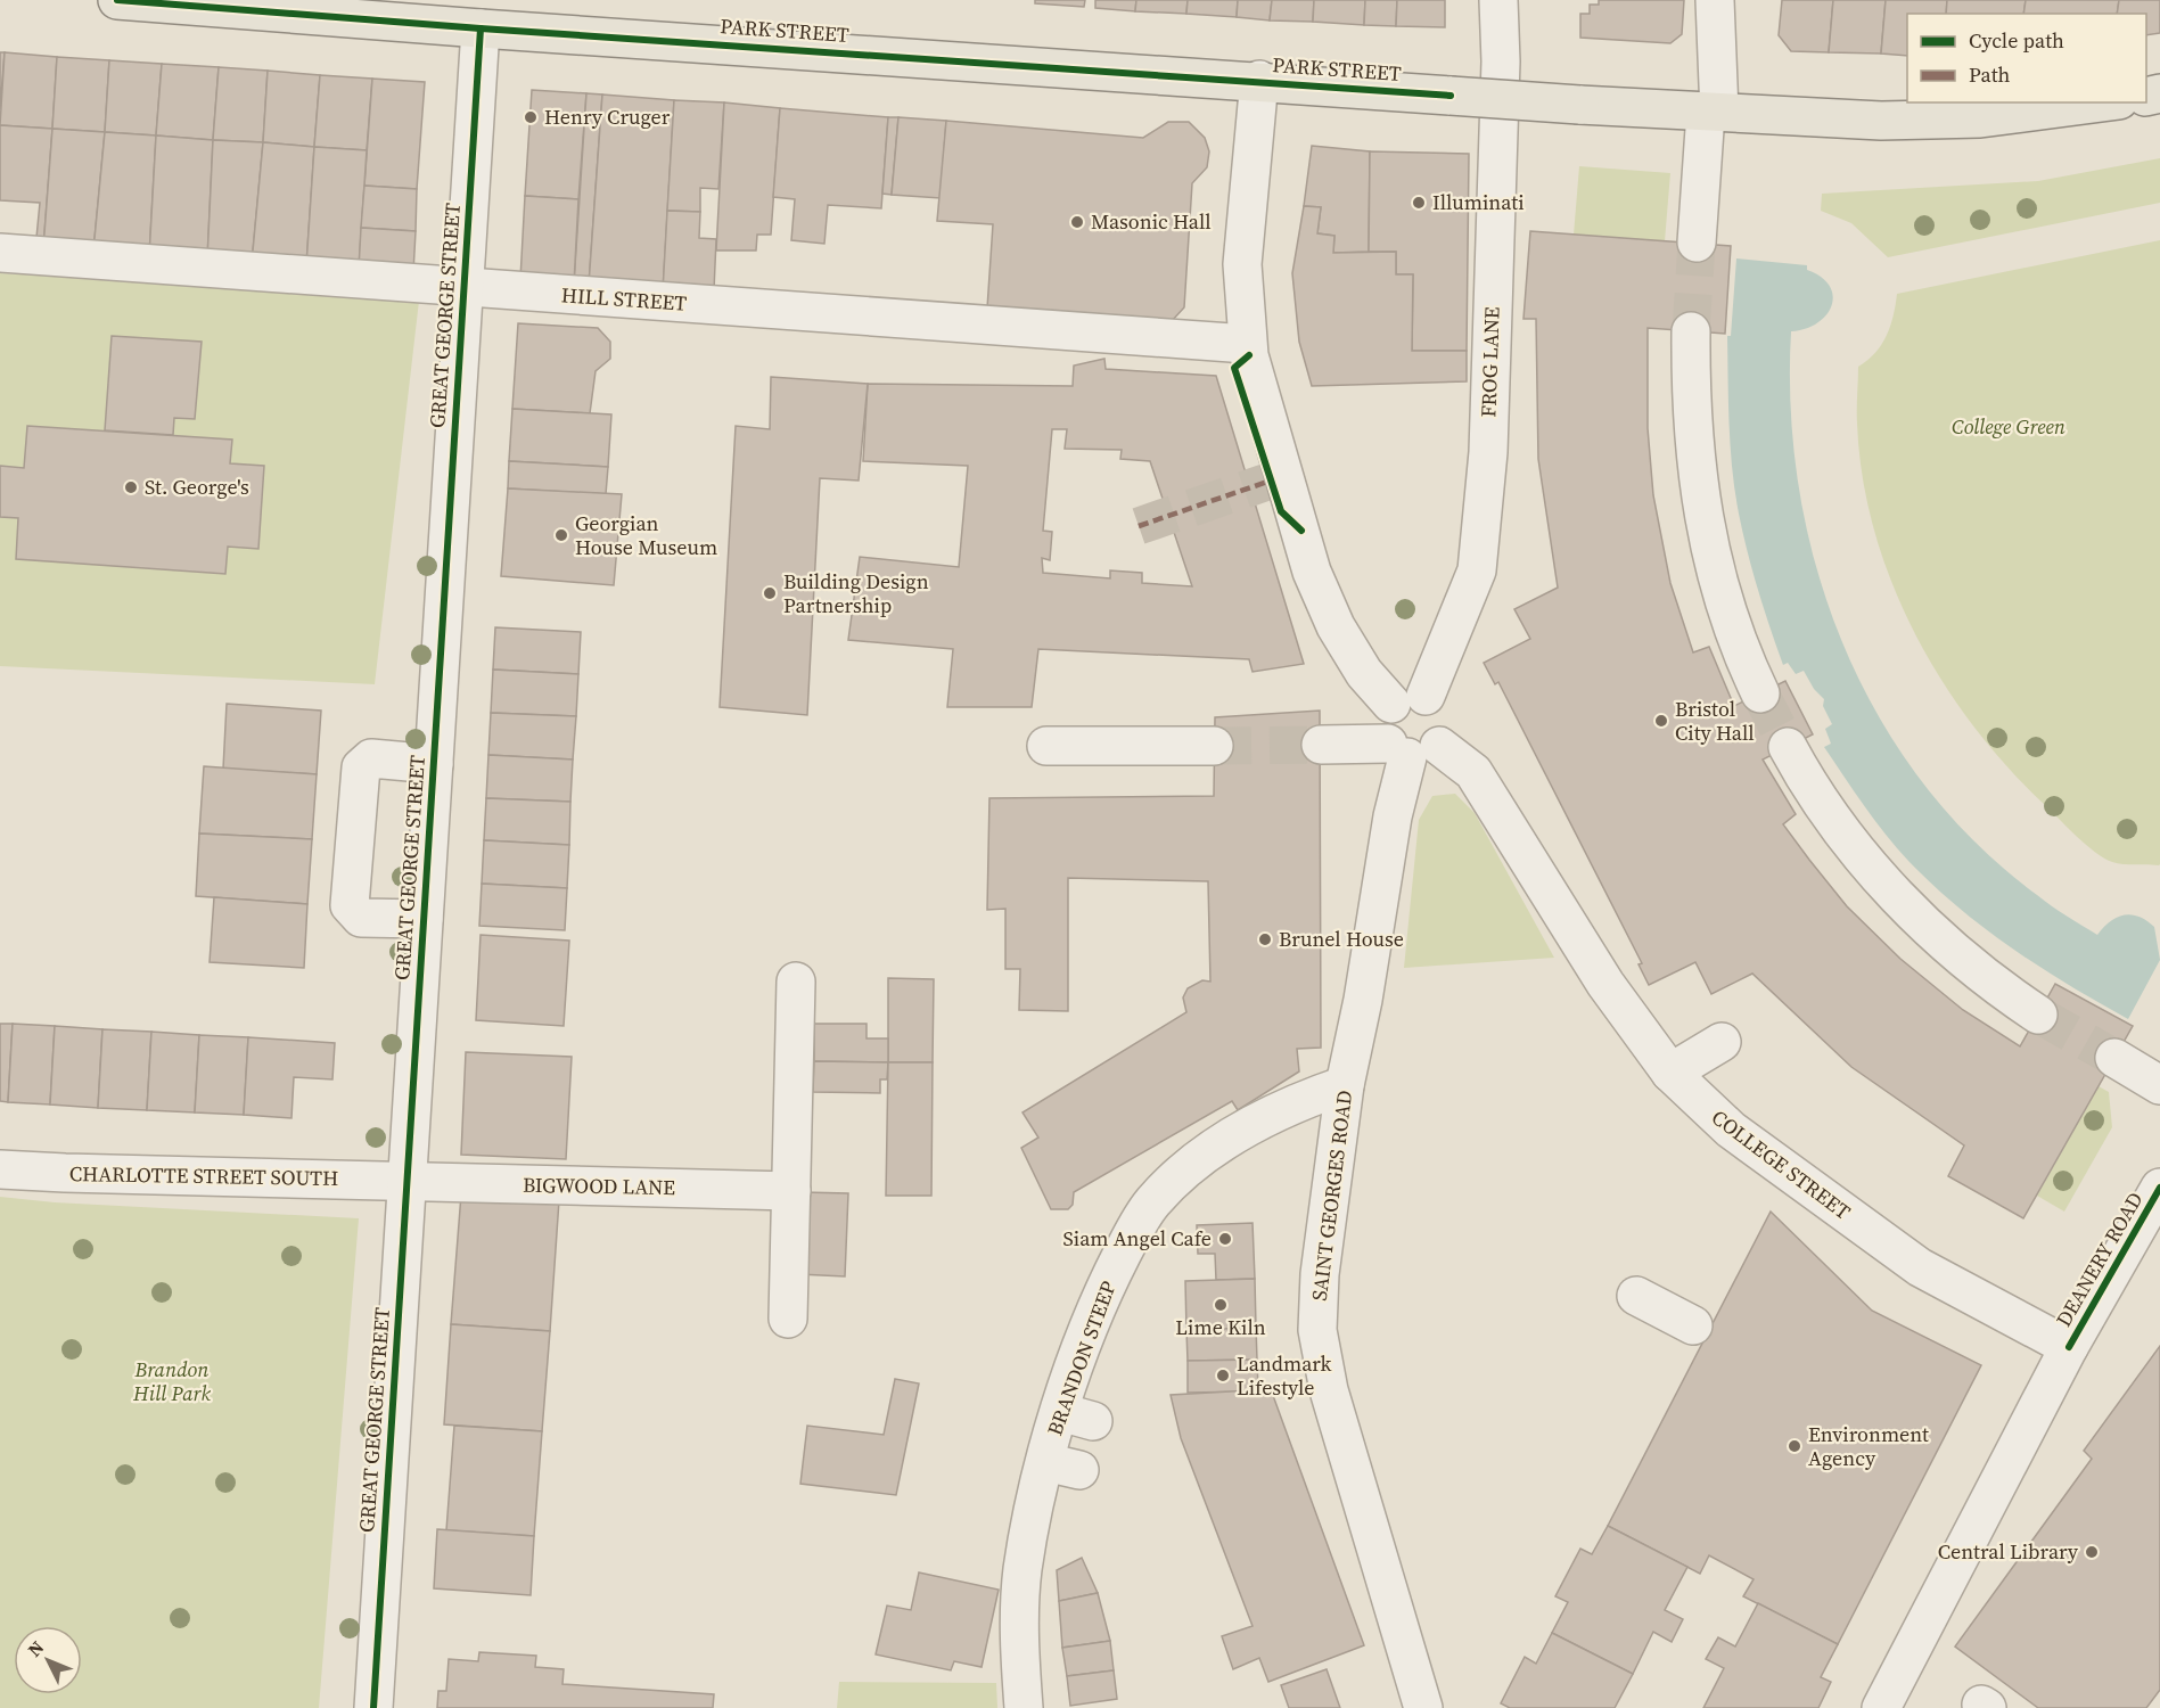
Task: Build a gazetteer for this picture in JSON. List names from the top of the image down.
{
  "streets": {
    "main road": ["PARK STREET"],
    "street": [
      "HILL STREET",
      "GREAT GEORGE STREET",
      "FROG LANE",
      "COLLEGE STREET",
      "CHARLOTTE STREET SOUTH",
      "BIGWOOD LANE",
      "SAINT GEORGES ROAD",
      "DEANERY ROAD",
      "BRANDON STEEP"
    ]
  },
  "crossings": [
    ["PARK STREET", "GREAT GEORGE STREET"],
    ["HILL STREET", "GREAT GEORGE STREET"],
    ["GREAT GEORGE STREET", "CHARLOTTE STREET SOUTH"],
    ["GREAT GEORGE STREET", "BIGWOOD LANE"],
    ["FROG LANE", "COLLEGE STREET"],
    ["FROG LANE", "SAINT GEORGES ROAD"],
    ["COLLEGE STREET", "SAINT GEORGES ROAD"],
    ["COLLEGE STREET", "DEANERY ROAD"],
    ["CHARLOTTE STREET SOUTH", "BIGWOOD LANE"],
    ["SAINT GEORGES ROAD", "BRANDON STEEP"]
  ],
  "parks": ["College Green", "Brandon Hill Park"],
  "places": [
    "Henry Cruger",
    "Illuminati",
    "Masonic Hall",
    "St. George's",
    "Georgian House Museum",
    "Building Design Partnership",
    "Bristol City Hall",
    "Brunel House",
    "Siam Angel Cafe",
    "Lime Kiln",
    "Landmark Lifestyle",
    "Environment Agency",
    "Central Library"
  ],
  "legend": ["Cycle path", "Path"],
  "north": "top left"
}
